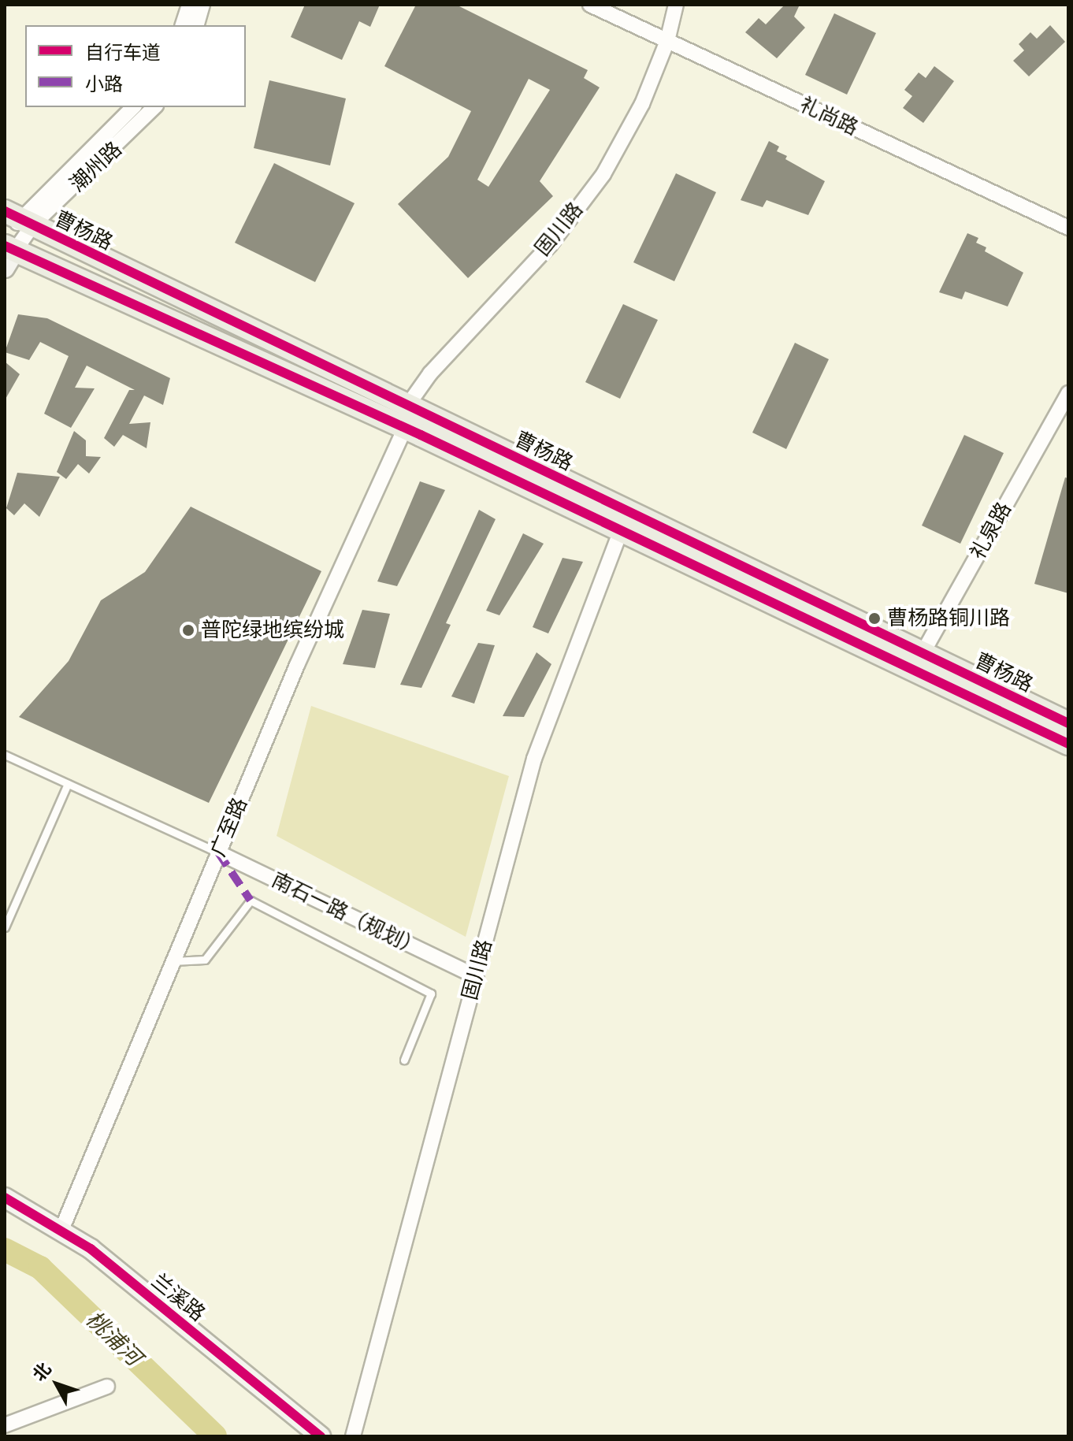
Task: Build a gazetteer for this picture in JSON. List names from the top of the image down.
{
  "streets": {
    "main road": ["曹杨路"],
    "street": [
      "礼尚路",
      "潮州路",
      "固川路",
      "礼泉路",
      "广至路",
      "南石一路（规划）",
      "兰溪路"
    ]
  },
  "crossings": [
    ["礼尚路", "固川路"],
    ["潮州路", "曹杨路"],
    ["固川路", "曹杨路"],
    ["固川路", "广至路"],
    ["固川路", "南石一路（规划）"],
    ["曹杨路", "礼泉路"],
    ["曹杨路", "广至路"],
    ["广至路", "南石一路（规划）"],
    ["广至路", "兰溪路"]
  ],
  "water": ["桃浦河"],
  "places": ["曹杨路铜川路", "普陀绿地缤纷城"],
  "legend": ["自行车道", "小路"],
  "north": "top left"
}
